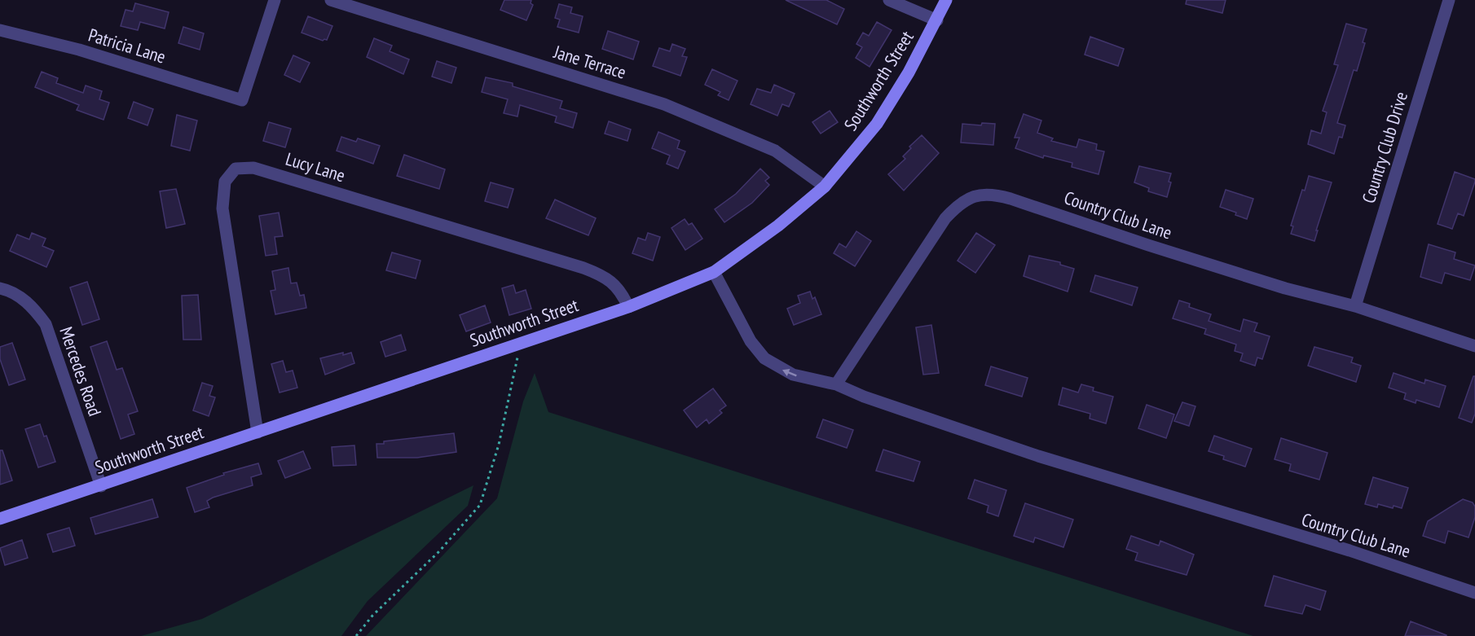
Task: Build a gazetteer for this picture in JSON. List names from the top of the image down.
{
  "streets": {
    "street": [
      "Patricia Lane",
      "Jane Terrace",
      "Southworth Street",
      "Country Club Drive",
      "Lucy Lane",
      "Country Club Lane",
      "Mercedes Road"
    ]
  },
  "crossings": [
    ["Jane Terrace", "Southworth Street"],
    ["Southworth Street", "Lucy Lane"],
    ["Southworth Street", "Country Club Lane"],
    ["Southworth Street", "Mercedes Road"],
    ["Country Club Drive", "Country Club Lane"]
  ]
}
